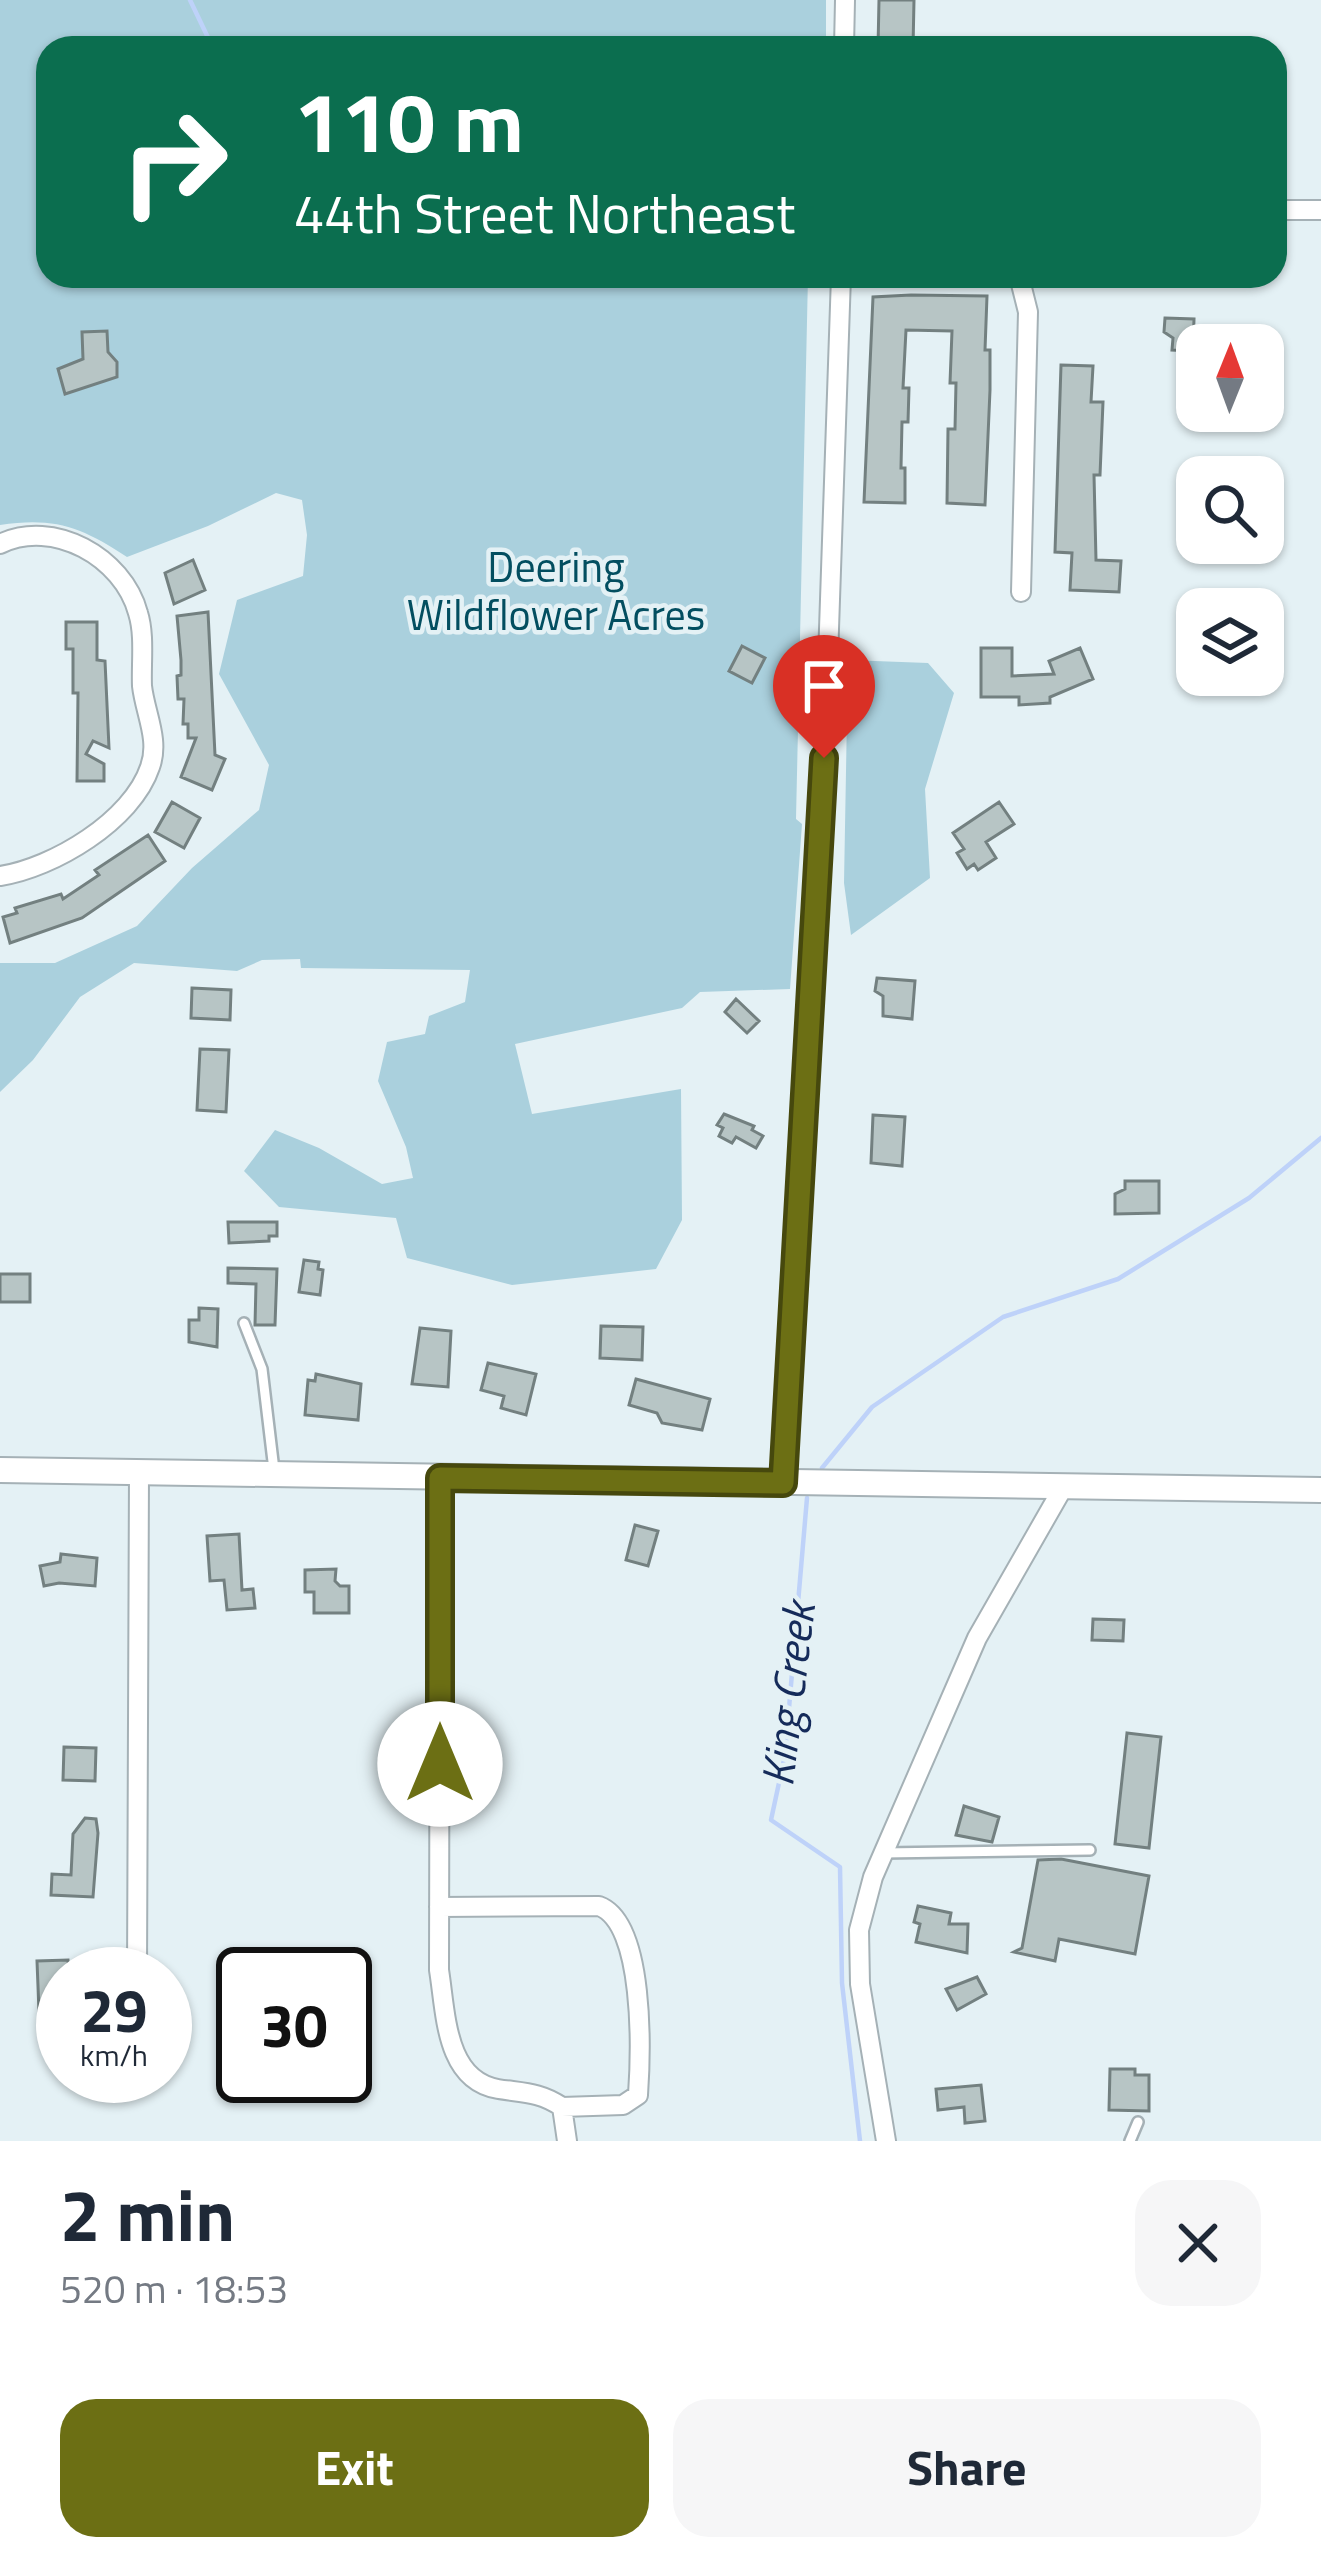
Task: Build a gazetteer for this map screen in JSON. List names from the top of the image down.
{
  "water": ["King Creek"],
  "parks": ["Deering Wildflower Acres"],
  "north": "top",
  "page": {
    "turn": ["110 m", "44th Street Northeast"],
    "speed": "29 km/h",
    "limit": "30",
    "heading": ["2 min", "520 m · 18:53"],
    "buttons": ["Exit", "Share"]
  }
}
